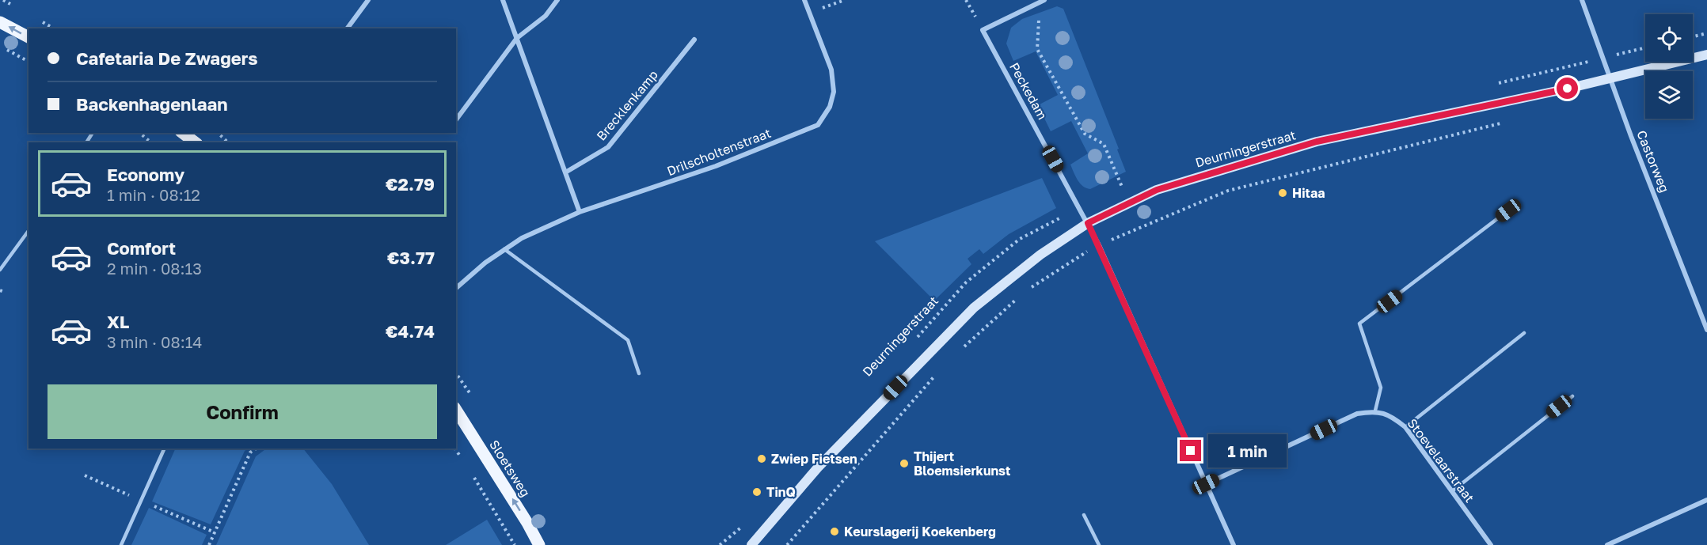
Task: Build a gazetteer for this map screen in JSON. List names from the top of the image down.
{
  "streets": {
    "main road": ["Deurningerstraat", "Sloetsweg"],
    "street": [
      "Peckedam",
      "Brecklenkamp",
      "Drilscholtenstraat",
      "Castorweg",
      "Stoevelaarstraat"
    ]
  },
  "crossings": [
    ["Peckedam", "Deurningerstraat"],
    ["Deurningerstraat", "Castorweg"]
  ],
  "one_way": ["Sloetsweg"],
  "places": [
    "Hitaa",
    "Zwiep Fietsen",
    "Thijert Bloemsierkunst",
    "TinQ",
    "Keurslagerij Koekenberg"
  ],
  "page": {
    "banner": ["Cafetaria De Zwagers", "Backenhagenlaan"],
    "list": [
      {
        "name": "Economy",
        "note": "1 min · 08:12",
        "value": "€2.79"
      },
      {
        "name": "Comfort",
        "note": "2 min · 08:13",
        "value": "€3.77"
      },
      {
        "name": "XL",
        "note": "3 min · 08:14",
        "value": "€4.74"
      }
    ],
    "buttons": "Confirm",
    "bubble": "1 min"
  }
}
